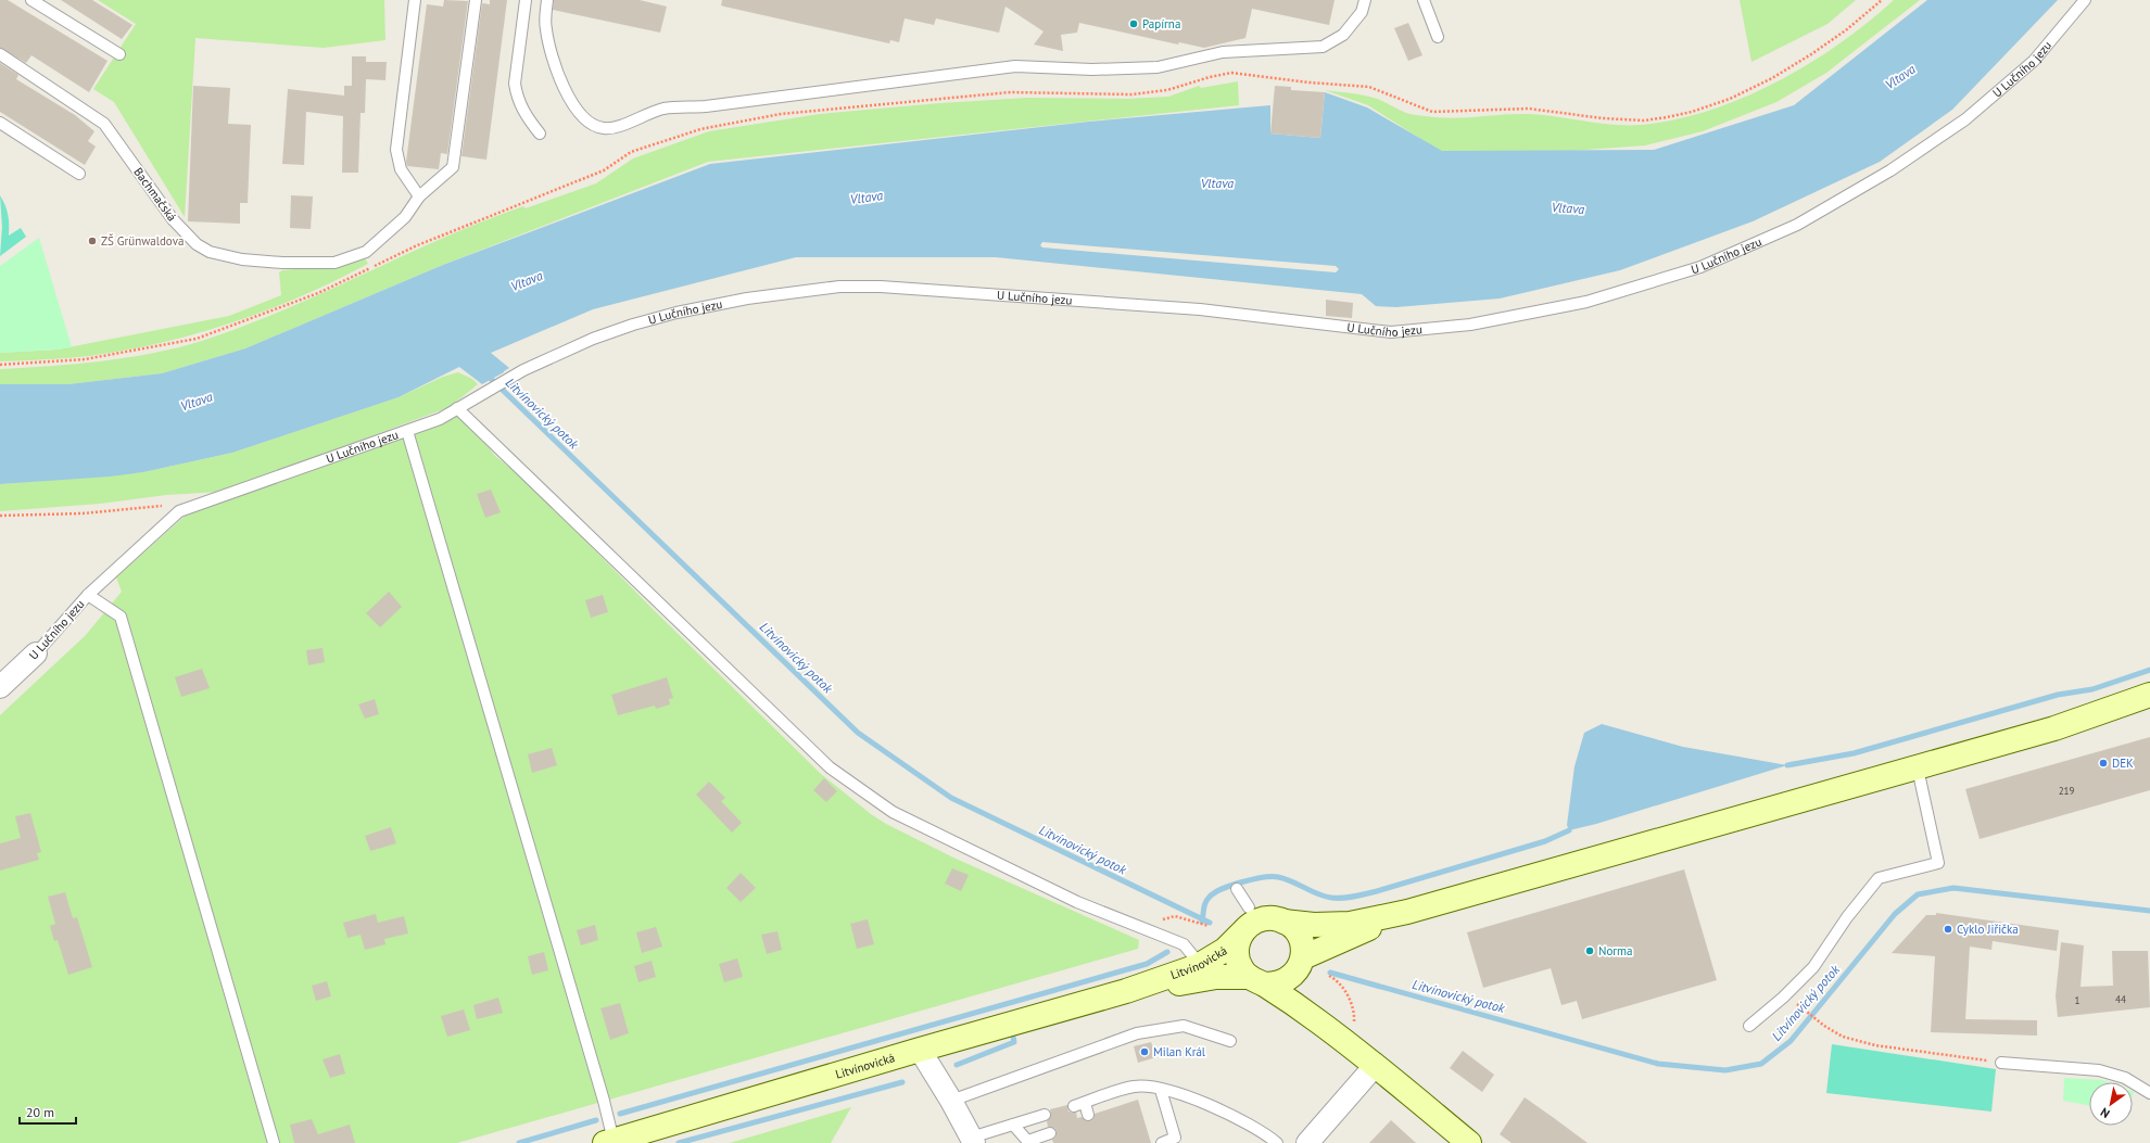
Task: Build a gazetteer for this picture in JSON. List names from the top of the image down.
{
  "streets": {
    "main road": ["Litvínovická"],
    "street": ["U Lučního jezu"],
    "lane": ["Bachmačská"]
  },
  "water": ["Vltava", "Litvínovický potok"],
  "places": [
    "Papírna",
    "ZŠ Grünwaldova",
    "DEK",
    "Cyklo Jiřička",
    "Norma",
    "Milan Král"
  ],
  "house_numbers": ["219", "44", "1"],
  "scale_bar": "20 m",
  "north": "bottom left"
}
